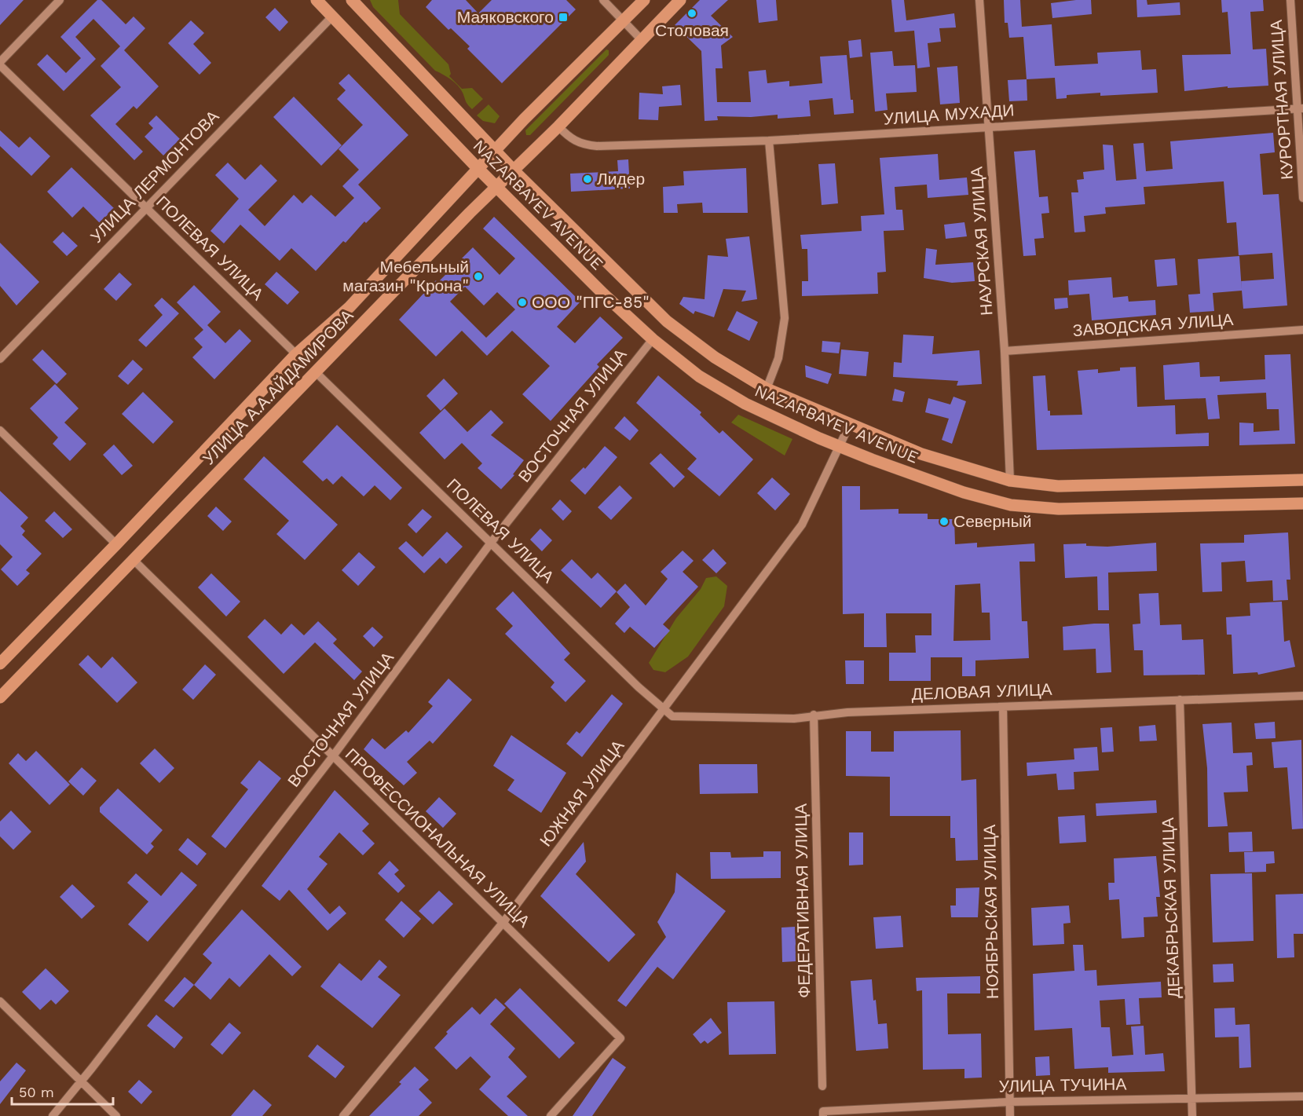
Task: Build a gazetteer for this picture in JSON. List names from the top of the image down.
{
  "streets": {
    "main road": ["NAZARBAYEV AVENUE", "УЛИЦА А.А.АЙДАМИРОВА"],
    "street": [
      "КУРОРТНАЯ УЛИЦА",
      "УЛИЦА МУХАДИ",
      "УЛИЦА ЛЕРМОНТОВА",
      "НАУРСКАЯ УЛИЦА",
      "ПОЛЕВАЯ УЛИЦА",
      "ЗАВОДСКАЯ УЛИЦА",
      "ВОСТОЧНАЯ УЛИЦА",
      "ДЕЛОВАЯ УЛИЦА",
      "ЮЖНАЯ УЛИЦА",
      "ПРОФЕССИОНАЛЬНАЯ УЛИЦА",
      "ФЕДЕРАТИВНАЯ УЛИЦА",
      "ДЕКАБРЬСКАЯ УЛИЦА",
      "НОЯБРЬСКАЯ УЛИЦА",
      "УЛИЦА ТУЧИНА"
    ]
  },
  "crossings": [
    ["КУРОРТНАЯ УЛИЦА", "УЛИЦА МУХАДИ"],
    ["УЛИЦА МУХАДИ", "НАУРСКАЯ УЛИЦА"],
    ["УЛИЦА МУХАДИ", "УЛИЦА А.А.АЙДАМИРОВА"],
    ["УЛИЦА ЛЕРМОНТОВА", "NAZARBAYEV AVENUE"],
    ["УЛИЦА ЛЕРМОНТОВА", "ПОЛЕВАЯ УЛИЦА"],
    ["NAZARBAYEV AVENUE", "НАУРСКАЯ УЛИЦА"],
    ["NAZARBAYEV AVENUE", "УЛИЦА А.А.АЙДАМИРОВА"],
    ["NAZARBAYEV AVENUE", "ВОСТОЧНАЯ УЛИЦА"],
    ["NAZARBAYEV AVENUE", "ЮЖНАЯ УЛИЦА"],
    ["НАУРСКАЯ УЛИЦА", "ЗАВОДСКАЯ УЛИЦА"],
    ["ПОЛЕВАЯ УЛИЦА", "УЛИЦА А.А.АЙДАМИРОВА"],
    ["ПОЛЕВАЯ УЛИЦА", "ВОСТОЧНАЯ УЛИЦА"],
    ["ПОЛЕВАЯ УЛИЦА", "ДЕЛОВАЯ УЛИЦА"],
    ["ПОЛЕВАЯ УЛИЦА", "ЮЖНАЯ УЛИЦА"],
    ["УЛИЦА А.А.АЙДАМИРОВА", "ПРОФЕССИОНАЛЬНАЯ УЛИЦА"],
    ["ВОСТОЧНАЯ УЛИЦА", "ПРОФЕССИОНАЛЬНАЯ УЛИЦА"],
    ["ДЕЛОВАЯ УЛИЦА", "ЮЖНАЯ УЛИЦА"],
    ["ДЕЛОВАЯ УЛИЦА", "ФЕДЕРАТИВНАЯ УЛИЦА"],
    ["ДЕЛОВАЯ УЛИЦА", "ДЕКАБРЬСКАЯ УЛИЦА"],
    ["ДЕЛОВАЯ УЛИЦА", "НОЯБРЬСКАЯ УЛИЦА"],
    ["ЮЖНАЯ УЛИЦА", "ПРОФЕССИОНАЛЬНАЯ УЛИЦА"],
    ["ДЕКАБРЬСКАЯ УЛИЦА", "УЛИЦА ТУЧИНА"],
    ["НОЯБРЬСКАЯ УЛИЦА", "УЛИЦА ТУЧИНА"]
  ],
  "places": {
    "other": [
      "Столовая",
      "Лидер",
      "Мебельный магазин \"Крона\"",
      "ООО \"ПГС-85\"",
      "Северный"
    ],
    "transit": ["Маяковского"]
  },
  "scale_bar": "50 m"
}
